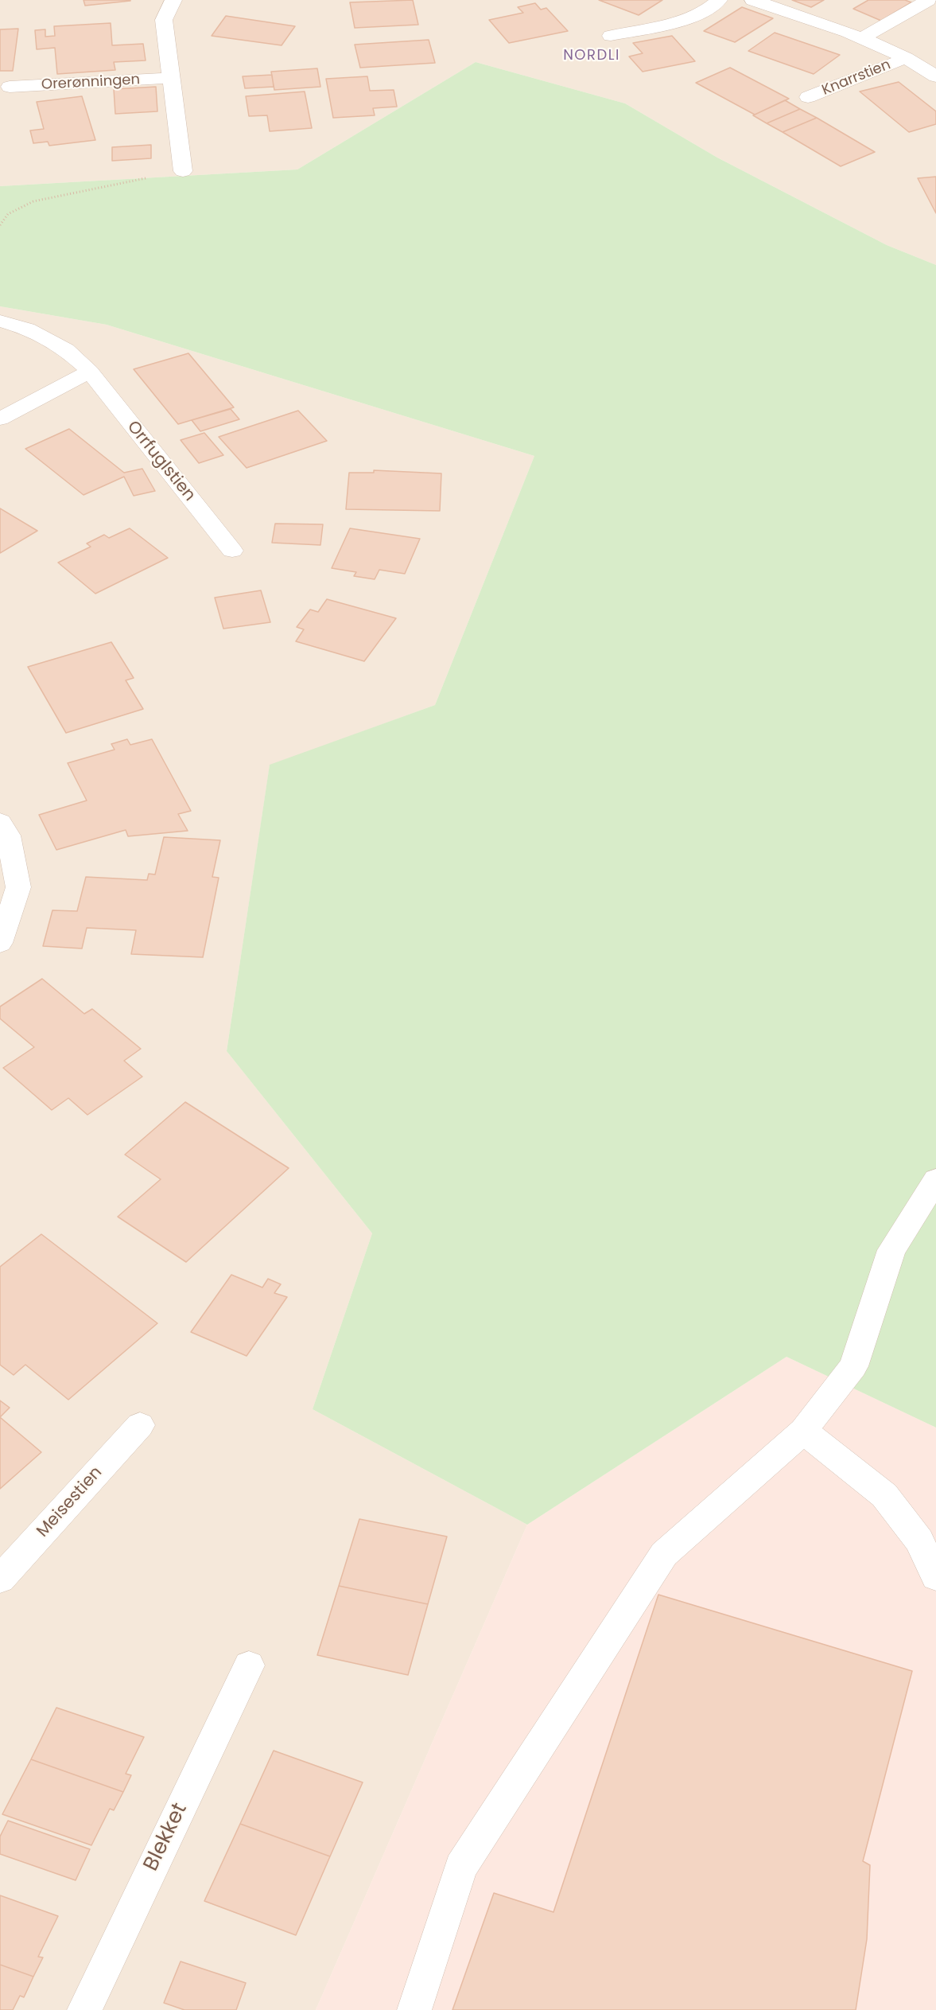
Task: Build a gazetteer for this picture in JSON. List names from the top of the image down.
{
  "streets": {
    "street": [
      "Knarrstien",
      "Orerønningen",
      "Orrfuglstien",
      "Meisestien",
      "Blekket"
    ]
  },
  "districts": ["NORDLI"]
}
